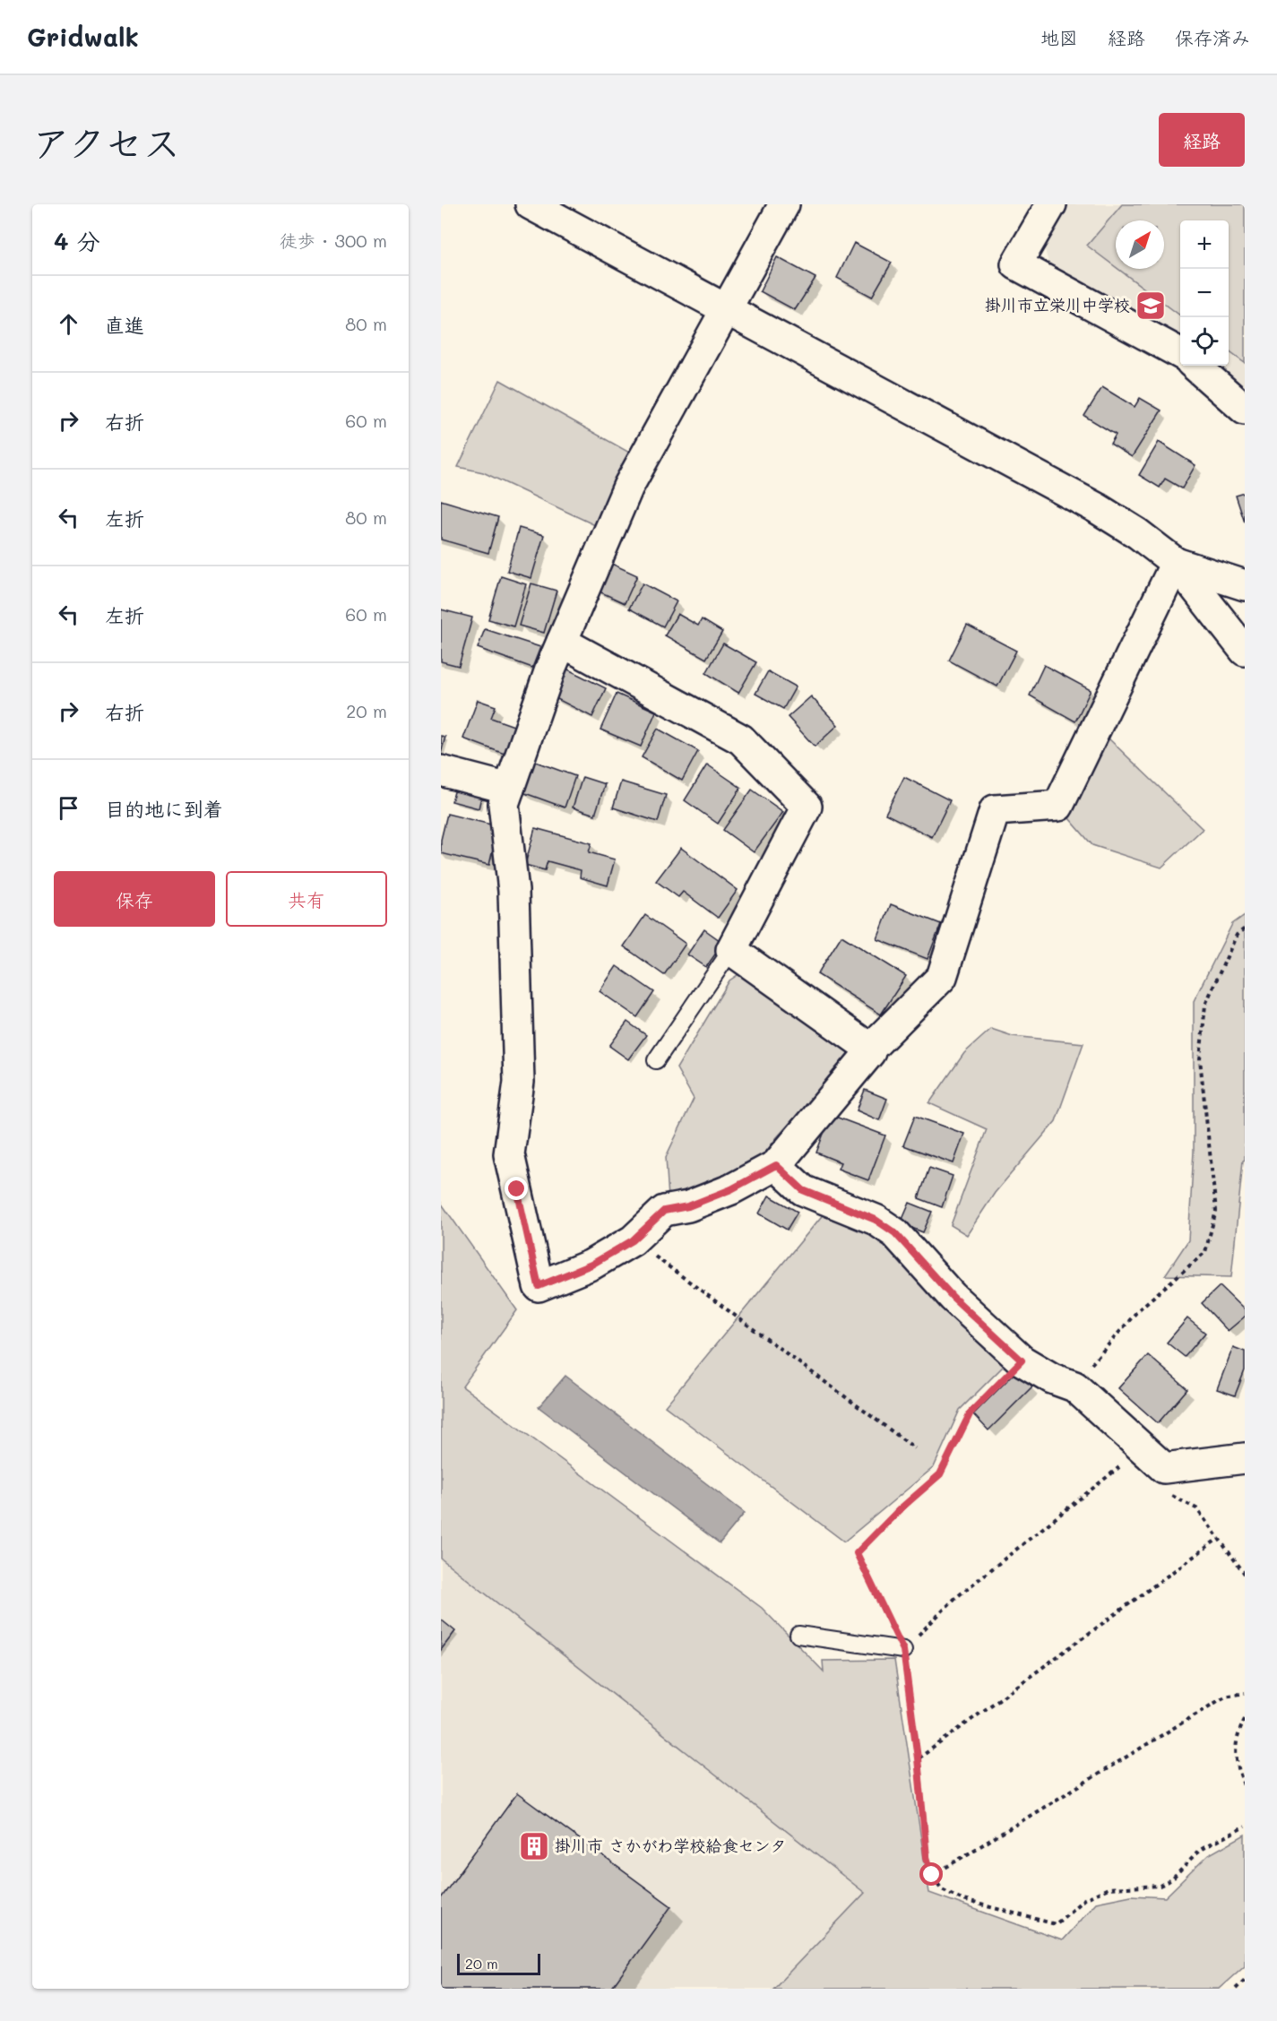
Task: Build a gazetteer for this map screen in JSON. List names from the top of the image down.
{
  "places": {
    "school or university": ["掛川市立栄川中学校"],
    "building": ["掛川市 さかがわ学校給食センタ"]
  },
  "scale_bar": "20 m",
  "north": "top right",
  "page": {
    "header": "Gridwalk",
    "nav": ["地図", "経路", "保存済み"],
    "title": "アクセス",
    "buttons": [
      "経路",
      ["保存", "共有"]
    ],
    "heading": ["4 分", "徒歩 · 300 m"],
    "map_buttons": ["+", "−"],
    "list": [
      ["直進", "80 m"],
      ["右折", "60 m"],
      ["左折", "80 m"],
      ["左折", "60 m"],
      ["右折", "20 m"],
      "目的地に到着"
    ],
    "scale": "20 m"
  }
}
